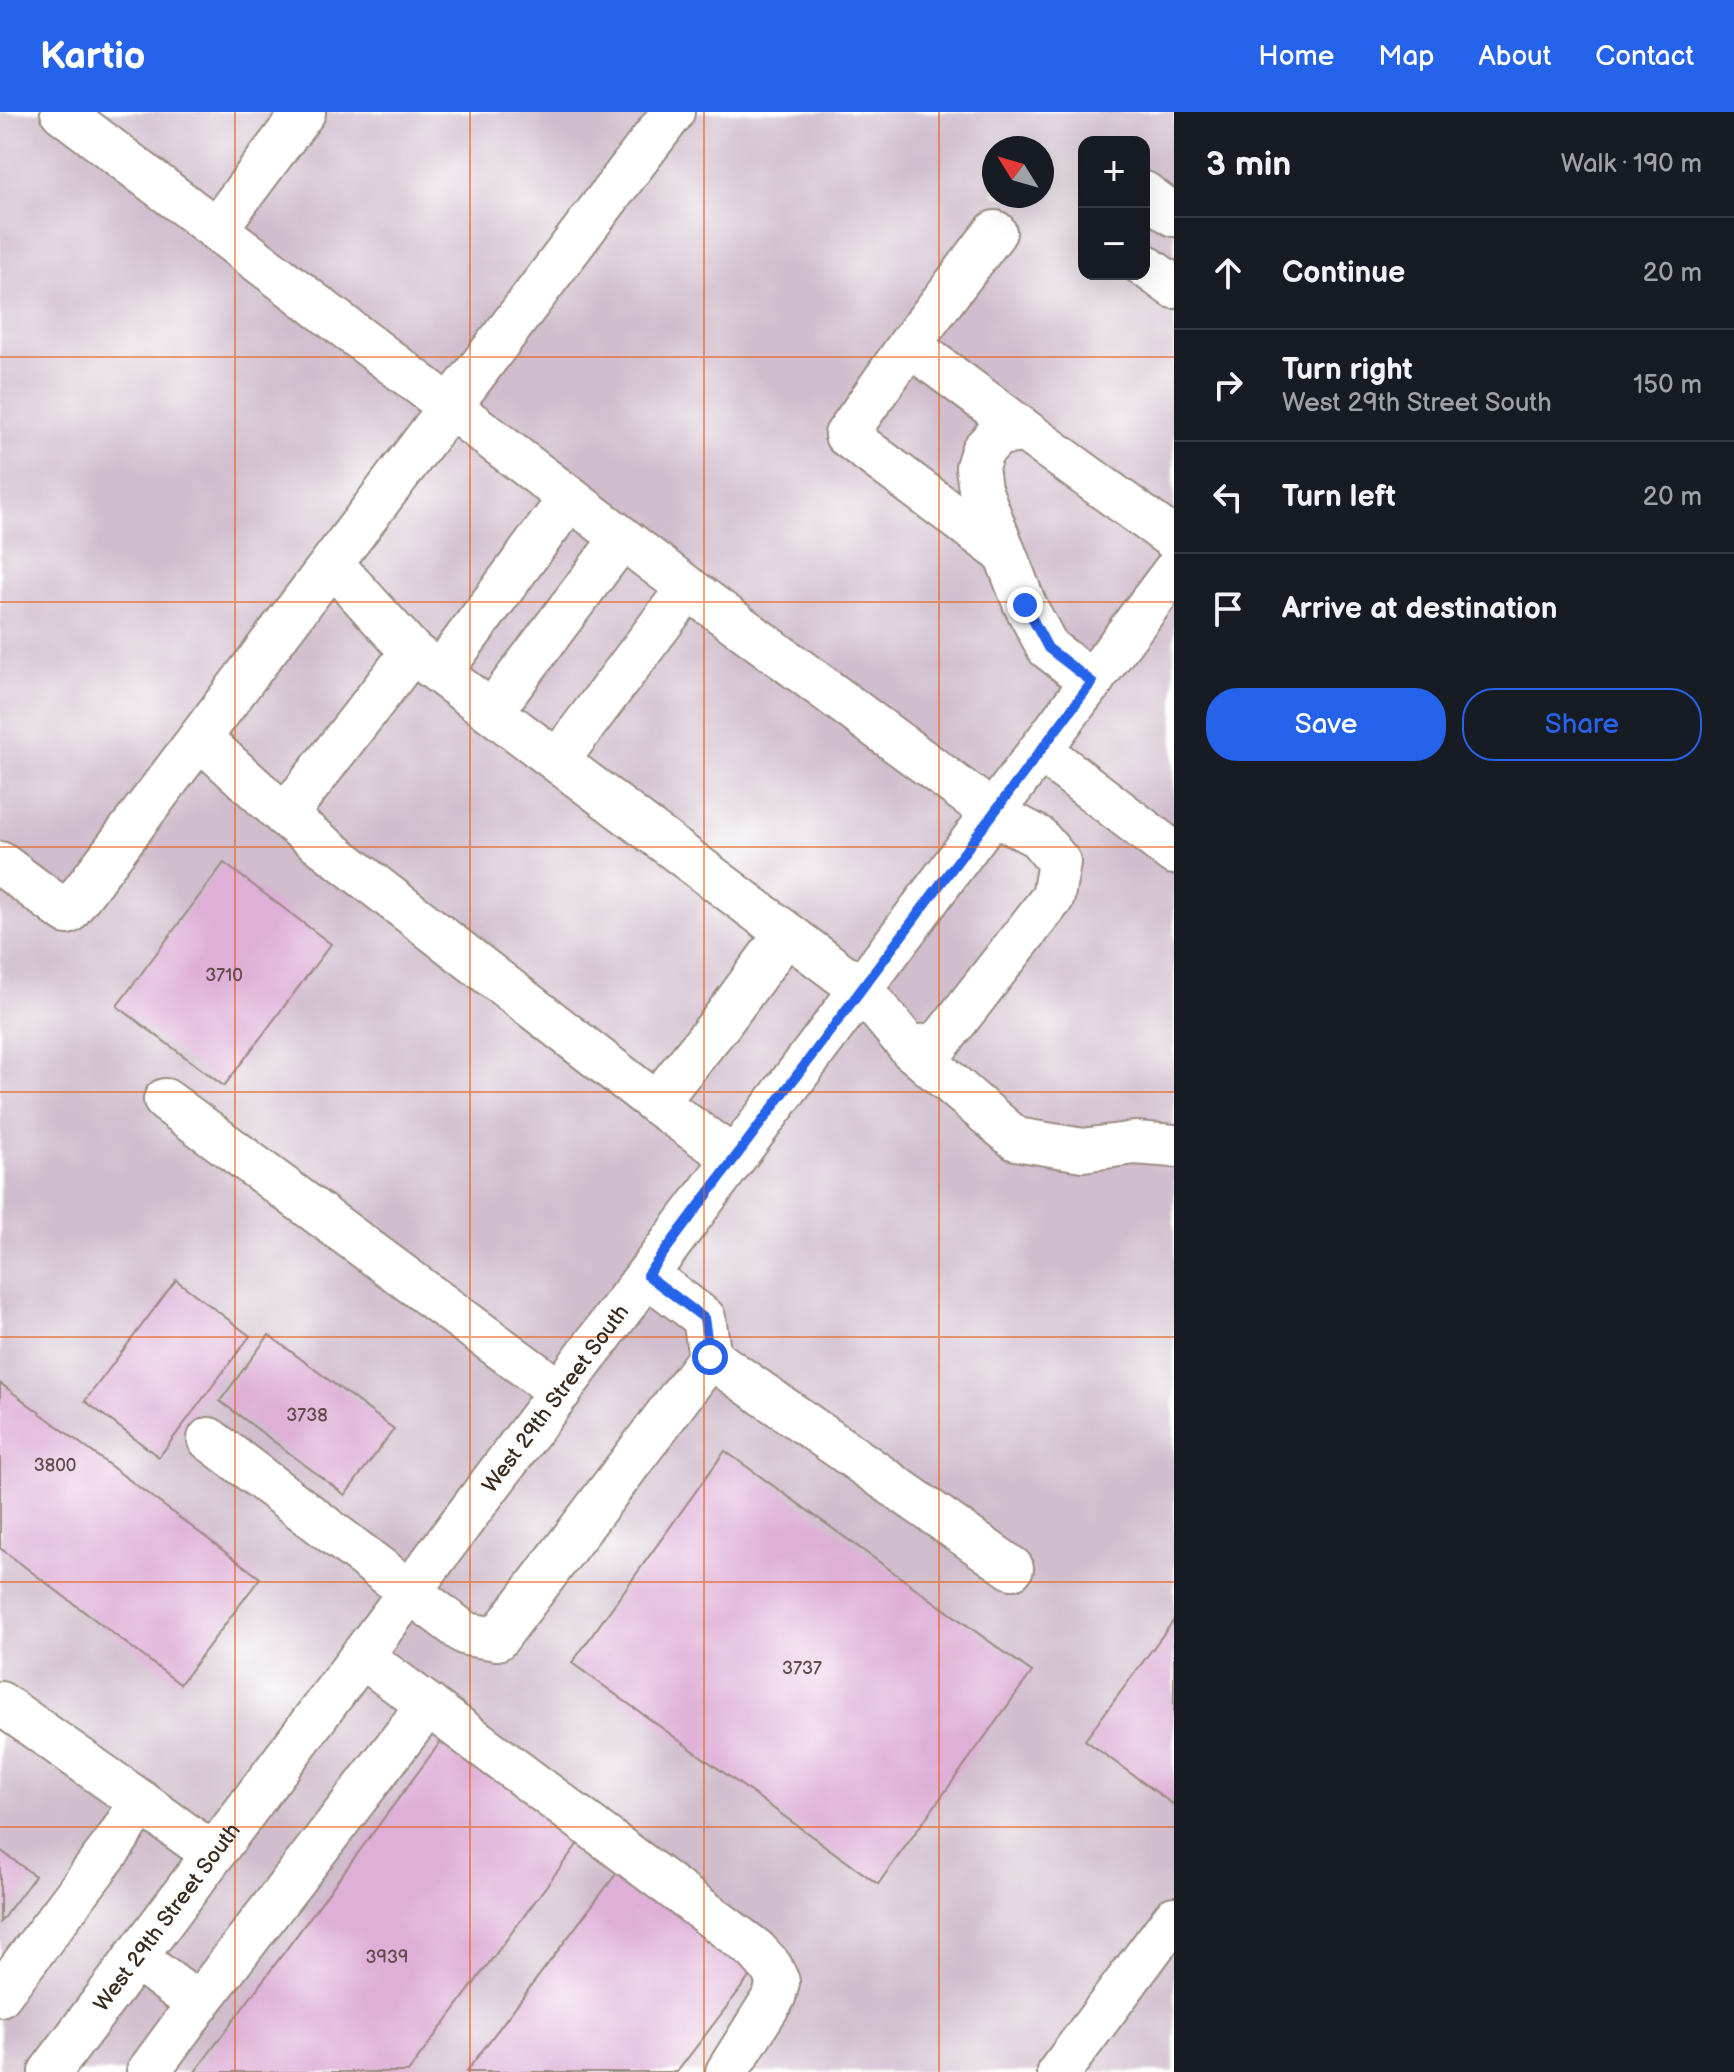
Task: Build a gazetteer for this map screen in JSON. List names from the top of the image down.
{
  "streets": {
    "street": ["West 29th Street South"]
  },
  "house_numbers": [
    "3710",
    "3738",
    "3800",
    "3737",
    "3939"
  ],
  "north": "top left",
  "page": {
    "header": "Kartio",
    "nav": [
      "Home",
      "Map",
      "About",
      "Contact"
    ],
    "heading": ["3 min", "Walk · 190 m"],
    "map_buttons": ["+", "−"],
    "list": [
      ["Continue", "20 m"],
      ["Turn right", "West 29th Street South", "150 m"],
      ["Turn left", "20 m"],
      "Arrive at destination"
    ],
    "buttons": ["Save", "Share"]
  }
}
